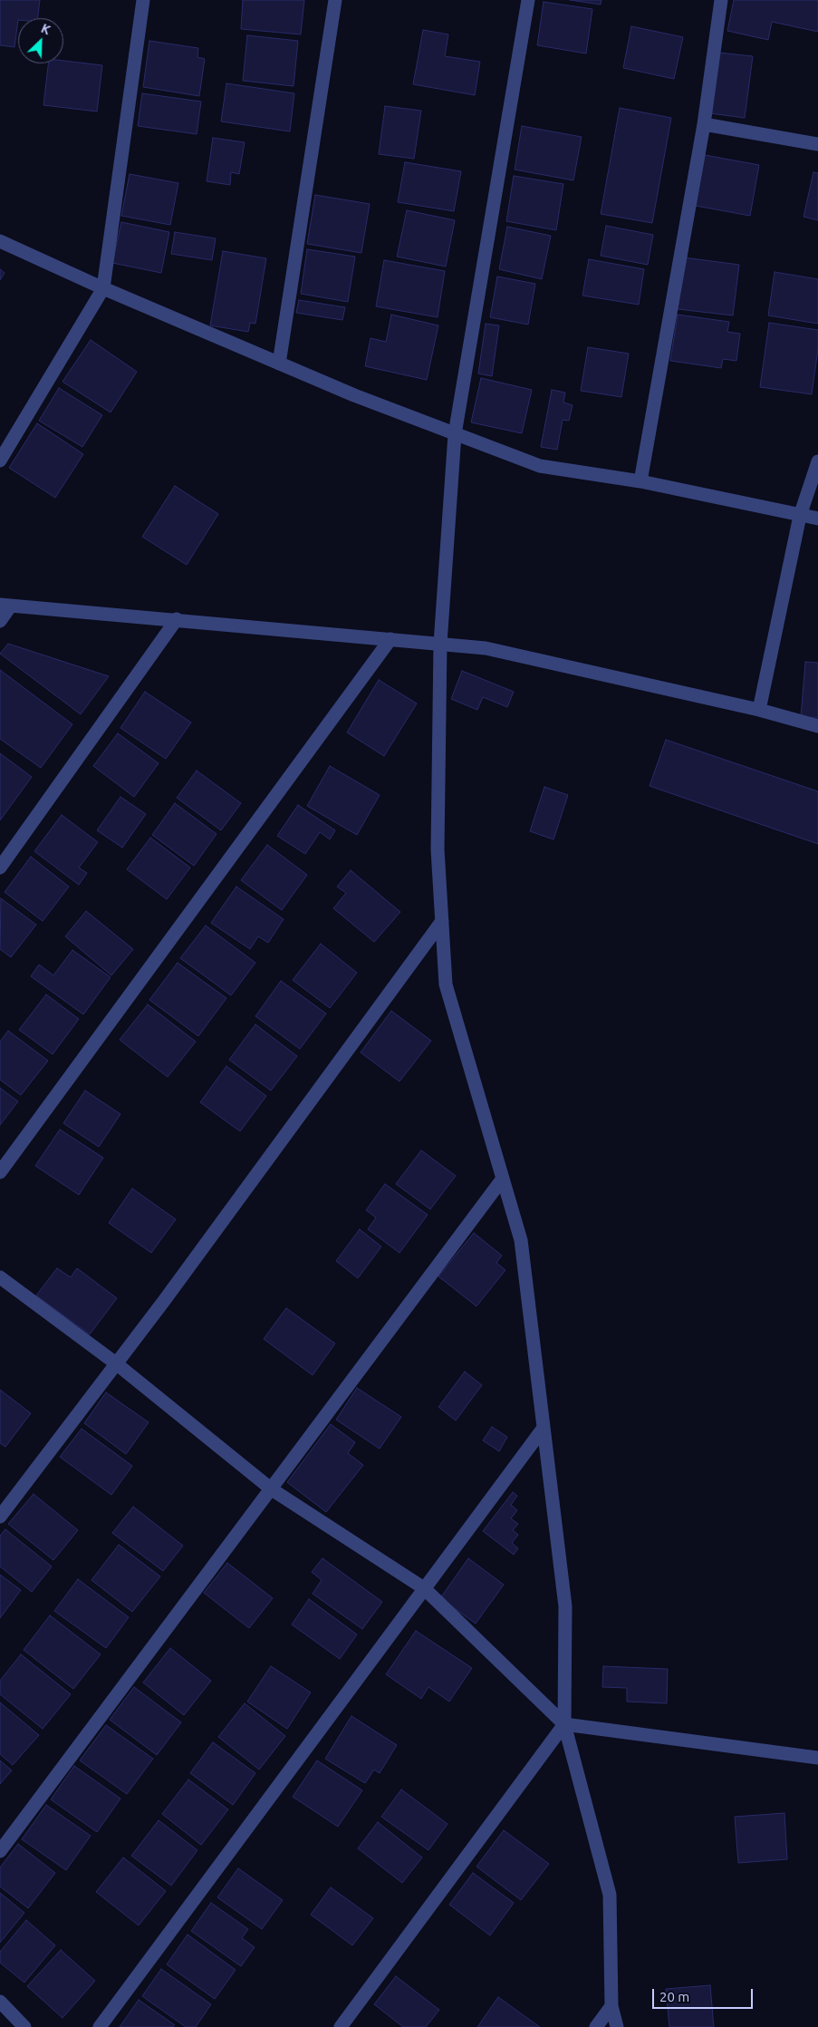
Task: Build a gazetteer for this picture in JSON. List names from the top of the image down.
{
  "scale_bar": "20 m",
  "north": "top right"
}
